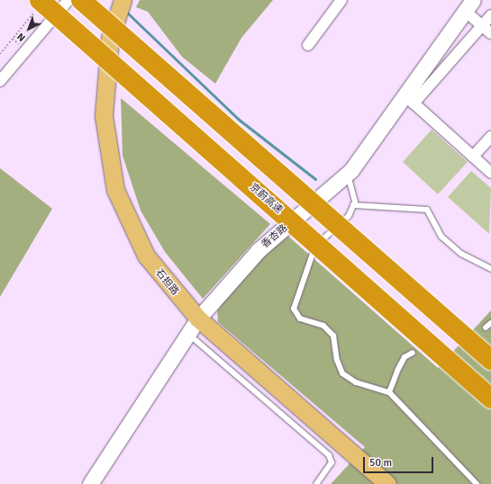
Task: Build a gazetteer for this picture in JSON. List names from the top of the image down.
{
  "streets": {
    "highway": ["京蔚高速"],
    "main road": ["石担路"],
    "street": ["香杏路"]
  },
  "crossings": [
    ["香杏路", "石担路"]
  ],
  "scale_bar": "50 m",
  "north": "bottom left"
}
